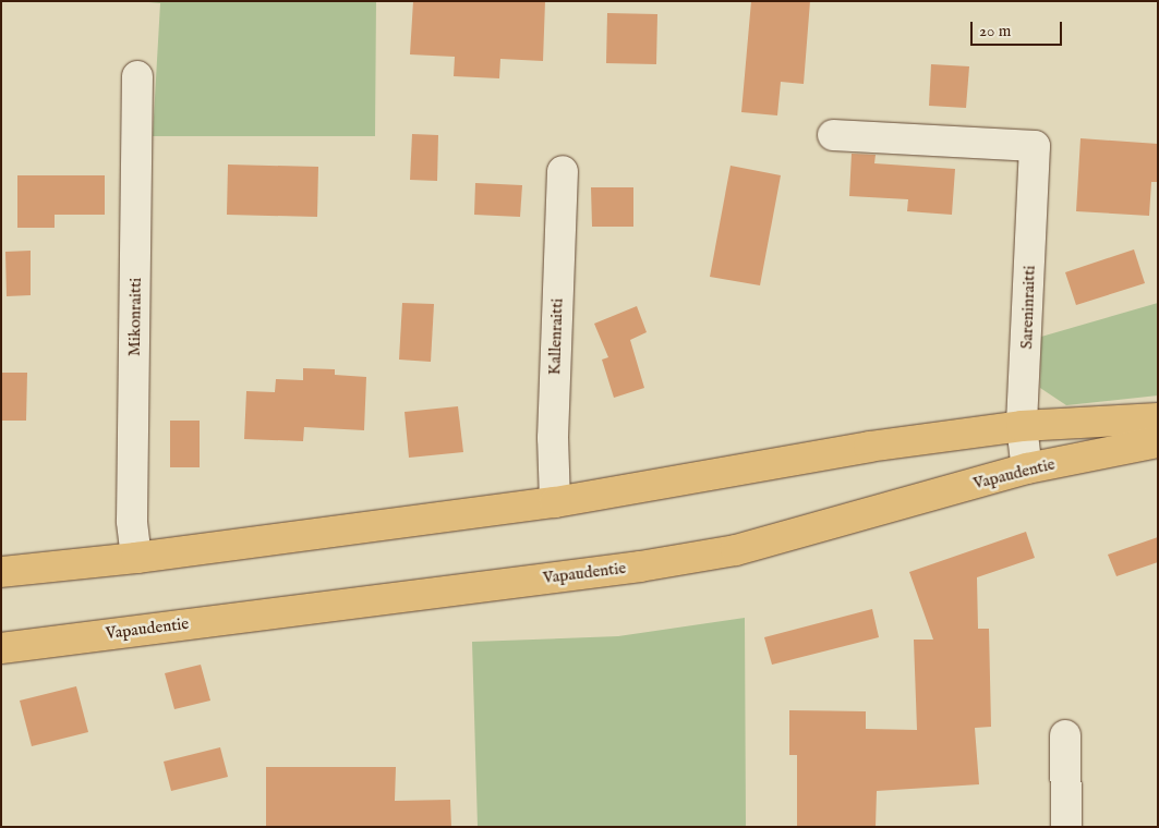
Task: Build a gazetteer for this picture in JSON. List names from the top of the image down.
{
  "streets": {
    "main road": ["Vapaudentie"],
    "street": ["Sareninraitti", "Mikonraitti", "Kallenraitti"]
  },
  "crossings": [
    ["Sareninraitti", "Vapaudentie"]
  ],
  "scale_bar": "20 m"
}
